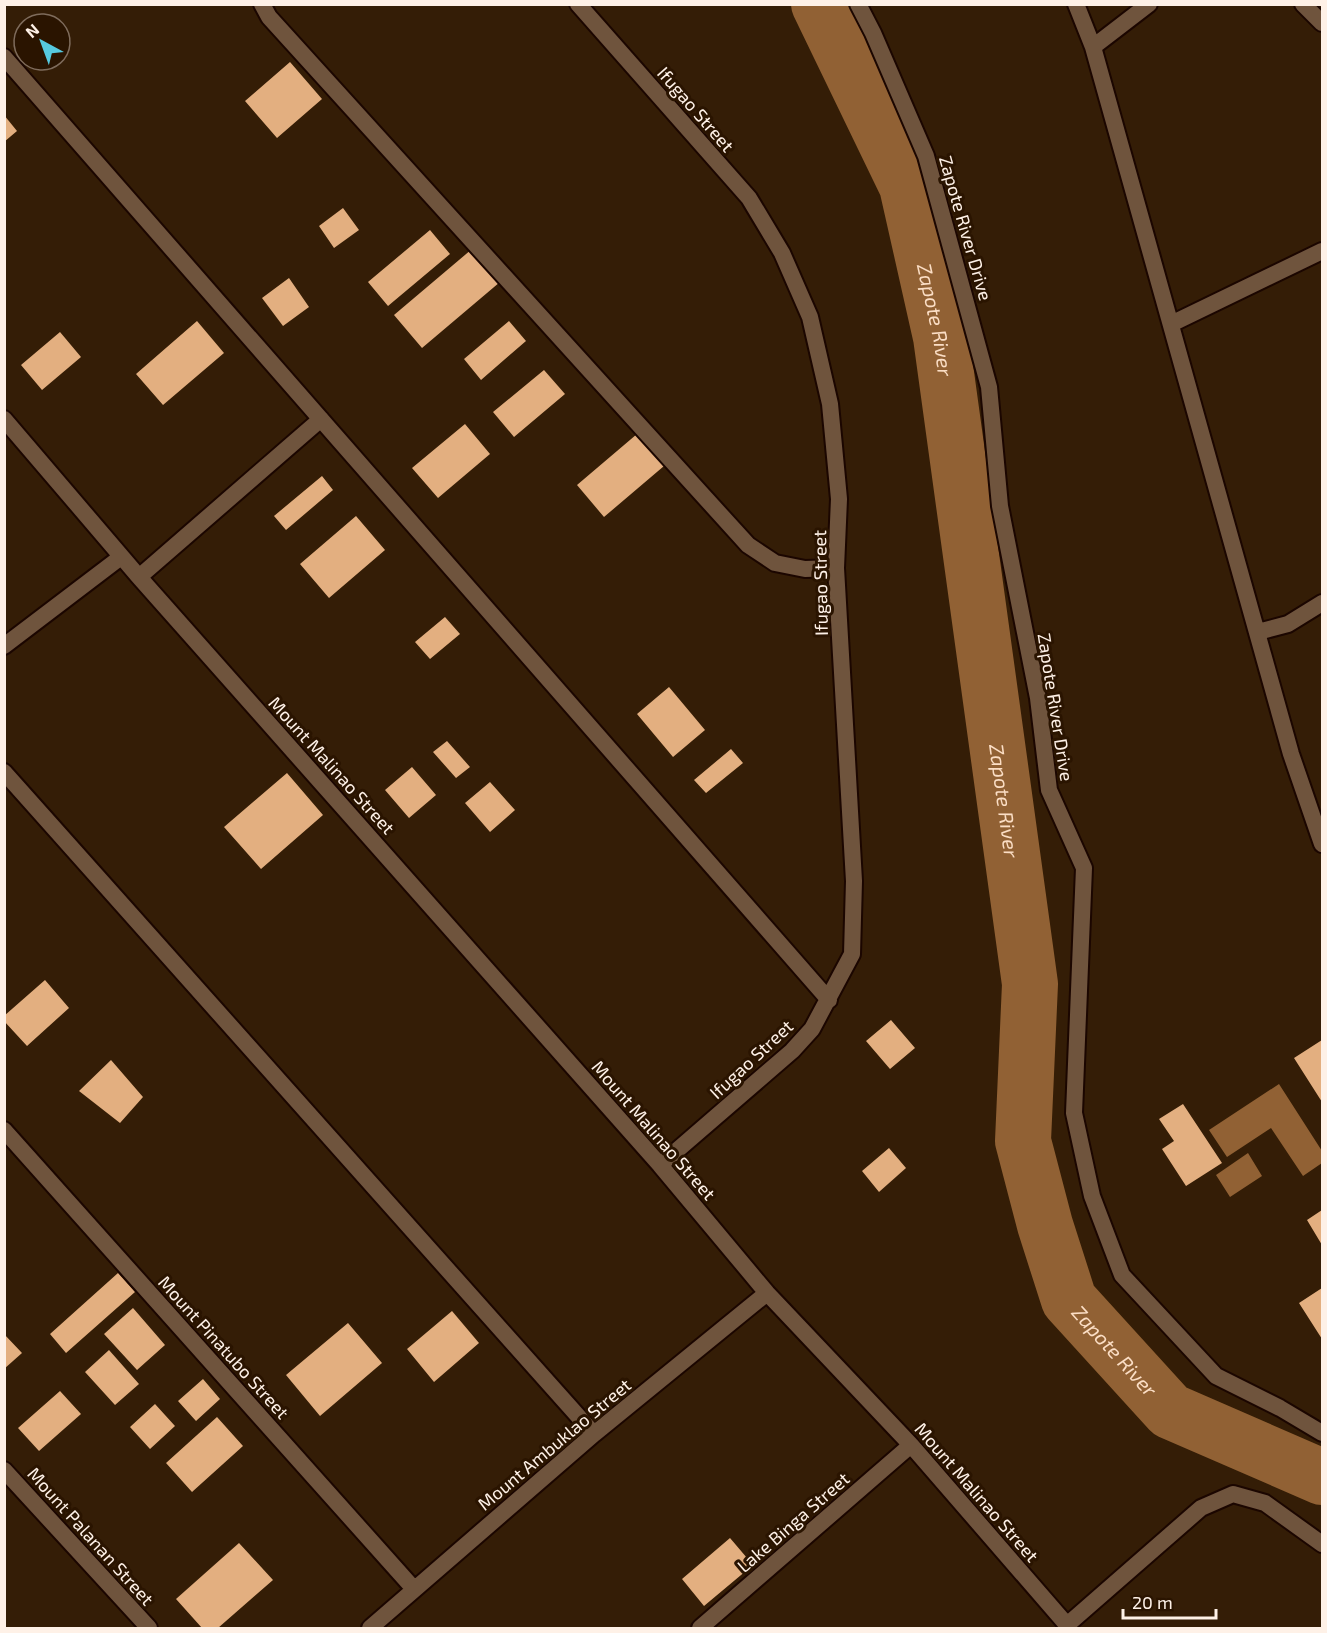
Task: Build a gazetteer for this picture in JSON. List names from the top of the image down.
{
  "streets": {
    "street": [
      "Ifugao Street",
      "Zapote River Drive",
      "Mount Malinao Street",
      "Mount Pinatubo Street",
      "Mount Ambuklao Street",
      "Lake Binga Street",
      "Mount Palanan Street"
    ]
  },
  "crossings": [
    ["Ifugao Street", "Mount Malinao Street"],
    ["Mount Malinao Street", "Mount Ambuklao Street"],
    ["Mount Malinao Street", "Lake Binga Street"],
    ["Mount Pinatubo Street", "Mount Ambuklao Street"]
  ],
  "water": ["Zapote River"],
  "scale_bar": "20 m",
  "north": "top left"
}
